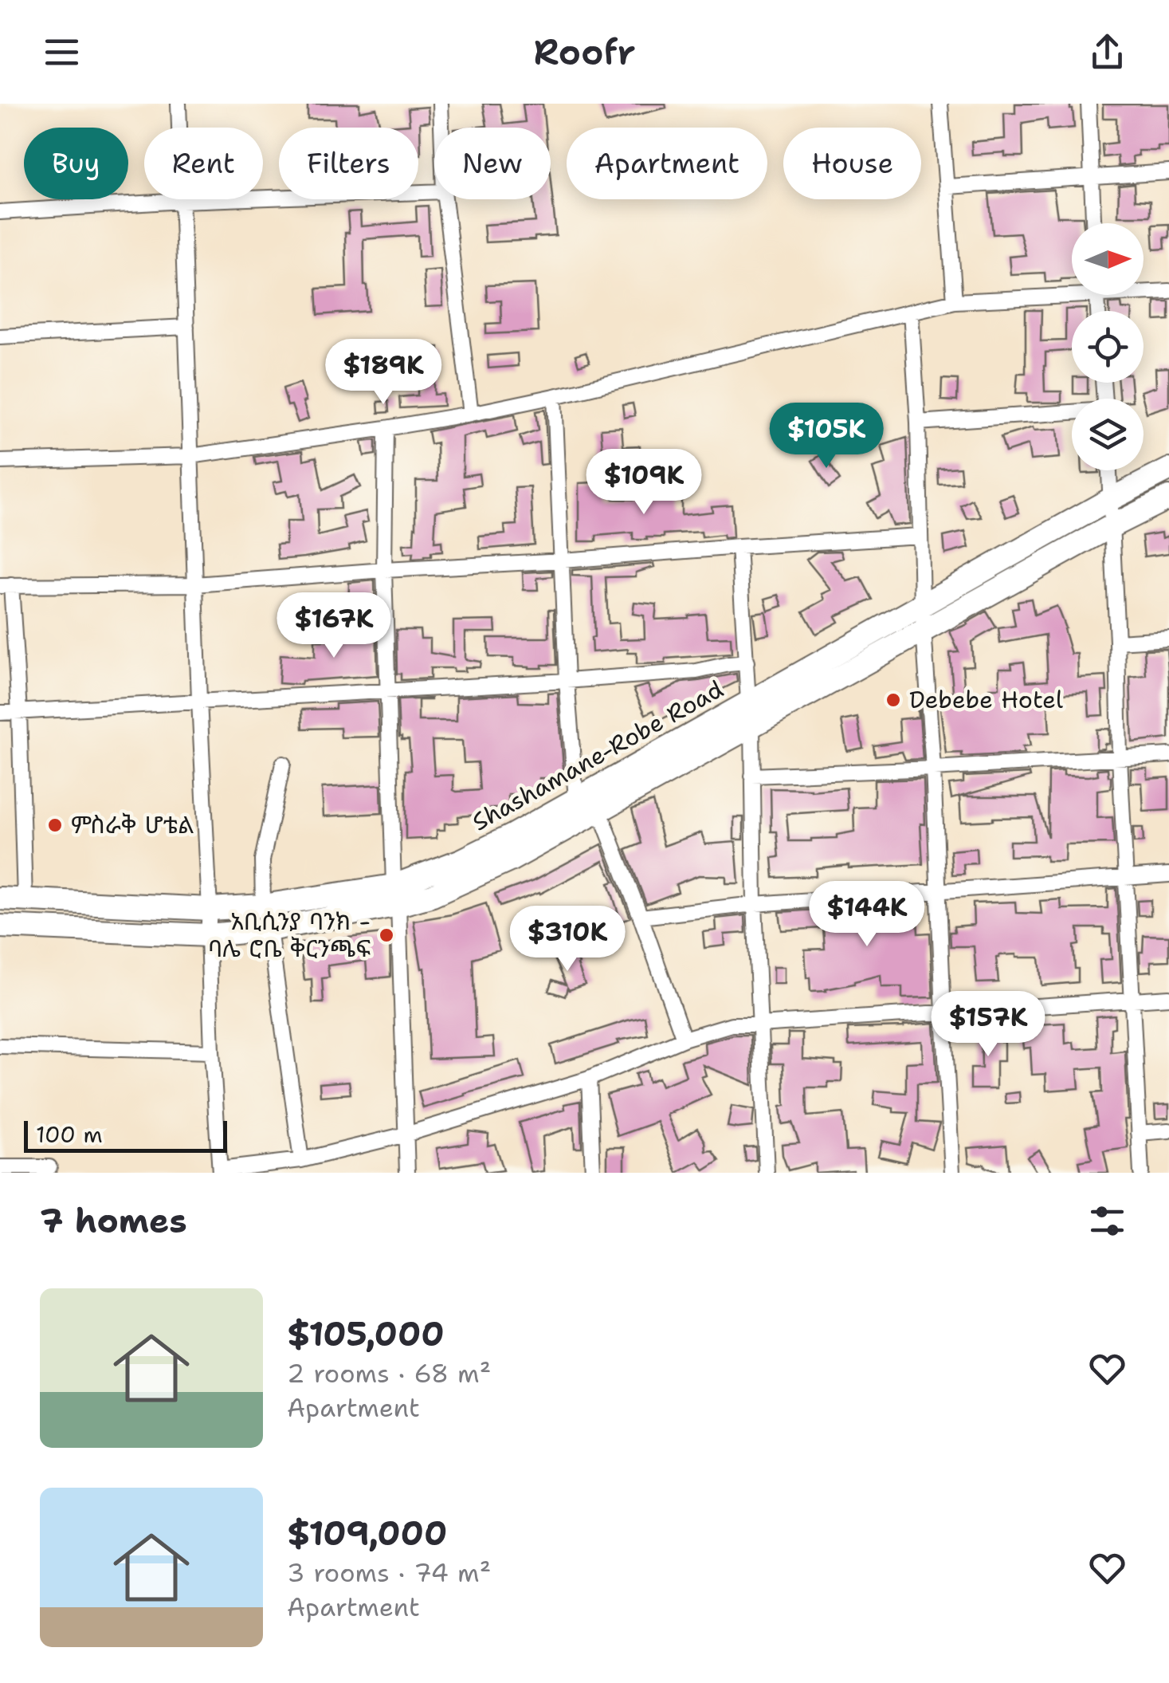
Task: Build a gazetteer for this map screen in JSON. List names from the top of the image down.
{
  "streets": {
    "main road": ["Shashamane-Robe Road"]
  },
  "places": ["Debebe Hotel", "ምስራቅ ሆቴል", "አቢሲንያ ባንክ - ባሌ ሮቤ ቅርንጫፍ"],
  "scale_bar": "100 m",
  "north": "right",
  "page": {
    "header": "Roofr",
    "chip": [
      "Buy",
      "Rent",
      "Filters",
      "New",
      "Apartment",
      "House"
    ],
    "price": [
      "$189K",
      "$105K",
      "$109K",
      "$167K",
      "$144K",
      "$310K",
      "$157K"
    ],
    "scale": "100 m",
    "heading": "7 homes",
    "list": [
      {
        "name": "$105,000",
        "note": "2 rooms · 68 m² · Apartment"
      },
      {
        "name": "$109,000",
        "note": "3 rooms · 74 m² · Apartment"
      }
    ]
  }
}
